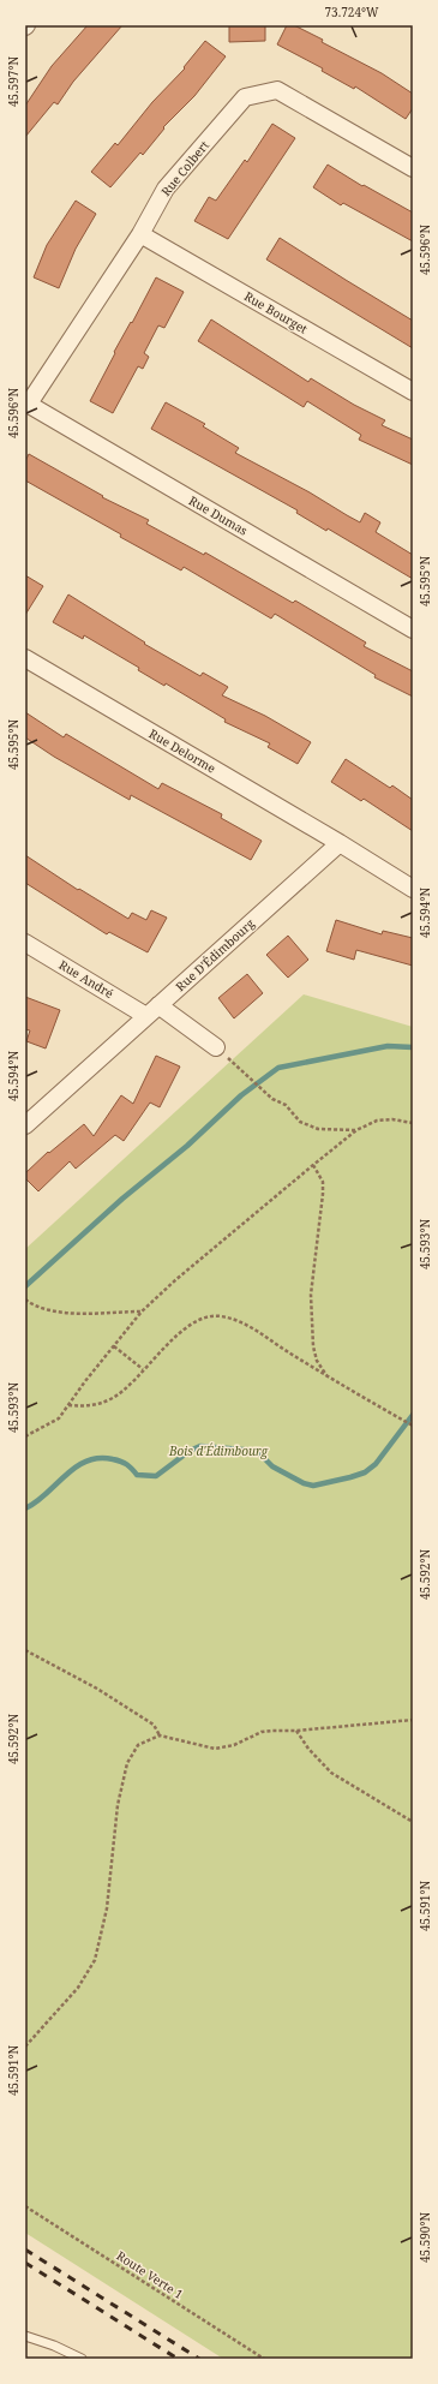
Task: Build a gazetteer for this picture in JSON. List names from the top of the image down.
{
  "streets": {
    "street": [
      "Rue Colbert",
      "Rue Bourget",
      "Rue Dumas",
      "Rue Delorme",
      "Rue D'Édimbourg",
      "Rue André"
    ],
    "path": ["Route Verte 1"]
  },
  "crossings": [
    ["Rue Colbert", "Rue Bourget"],
    ["Rue Colbert", "Rue Dumas"],
    ["Rue Delorme", "Rue D'Édimbourg"],
    ["Rue D'Édimbourg", "Rue André"]
  ],
  "parks": ["Bois d'Édimbourg"],
  "coordinates": [
    "73.724°W",
    "45.597°N",
    "45.596°N",
    "45.595°N",
    "45.594°N",
    "45.593°N",
    "45.592°N",
    "45.591°N",
    "45.590°N"
  ]
}
